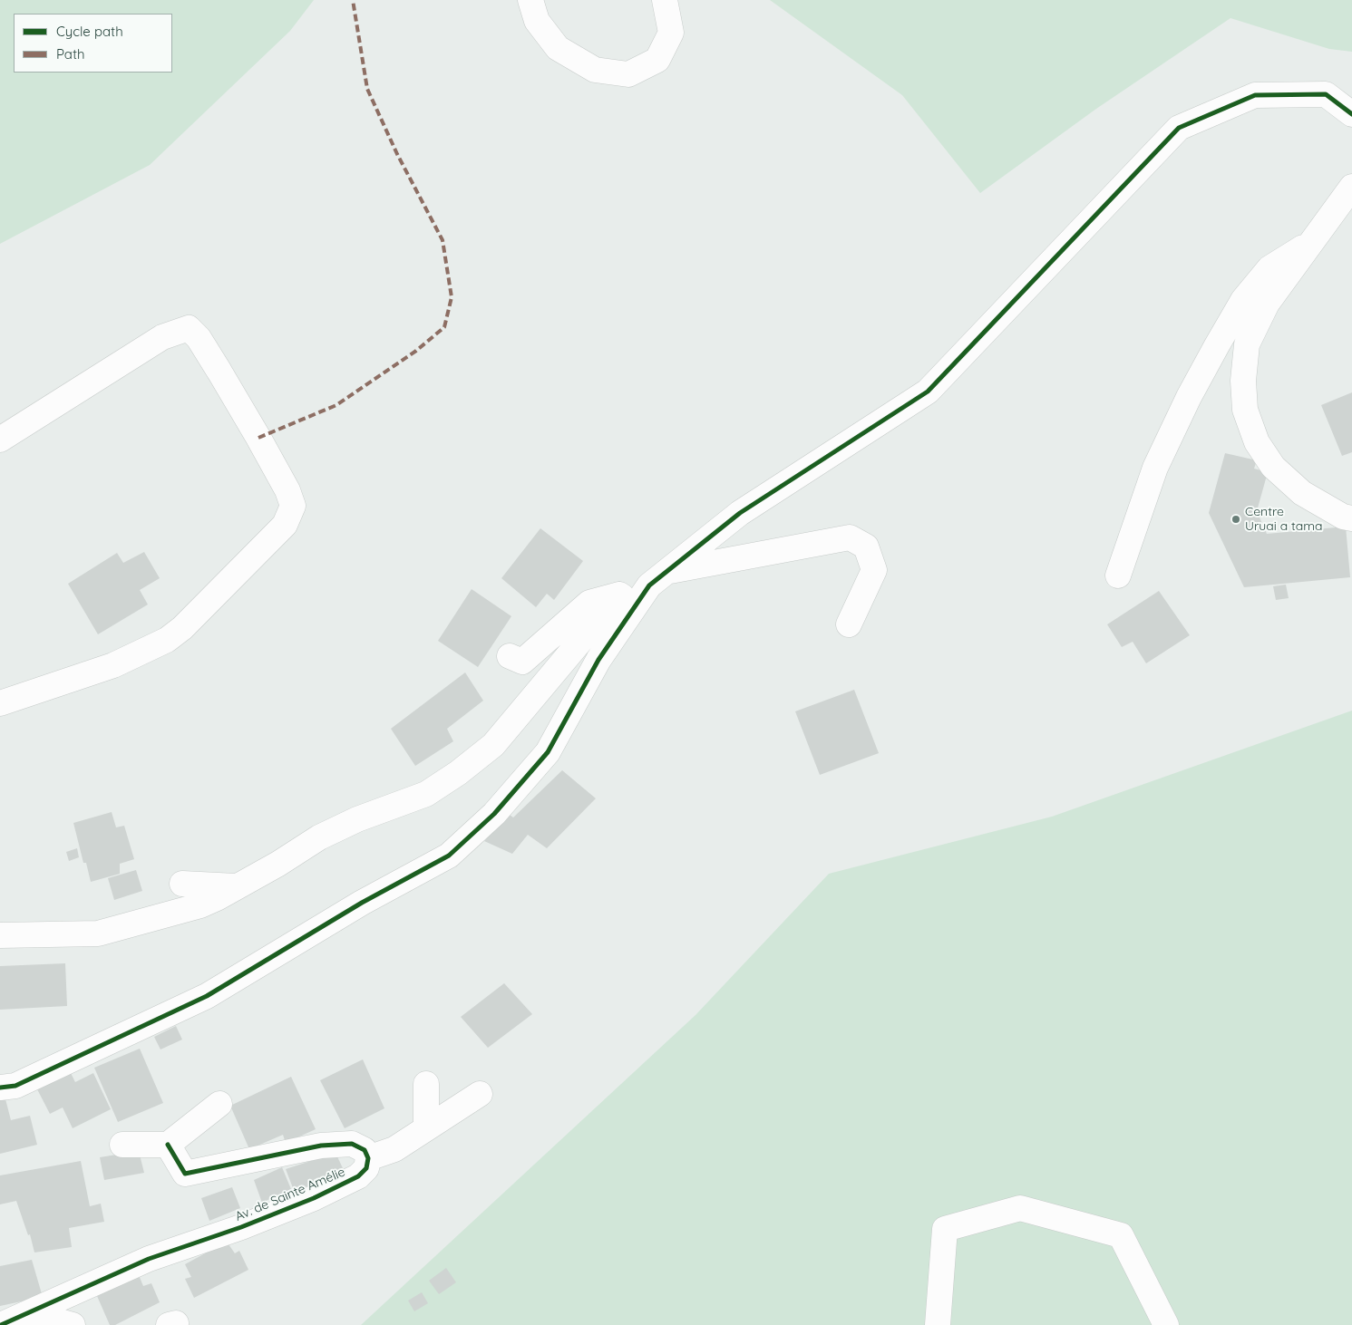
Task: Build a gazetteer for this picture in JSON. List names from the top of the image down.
{
  "streets": {
    "street": ["Av. de Sainte Amélie"]
  },
  "places": ["Centre Uruai a tama"],
  "legend": ["Cycle path", "Path"]
}
